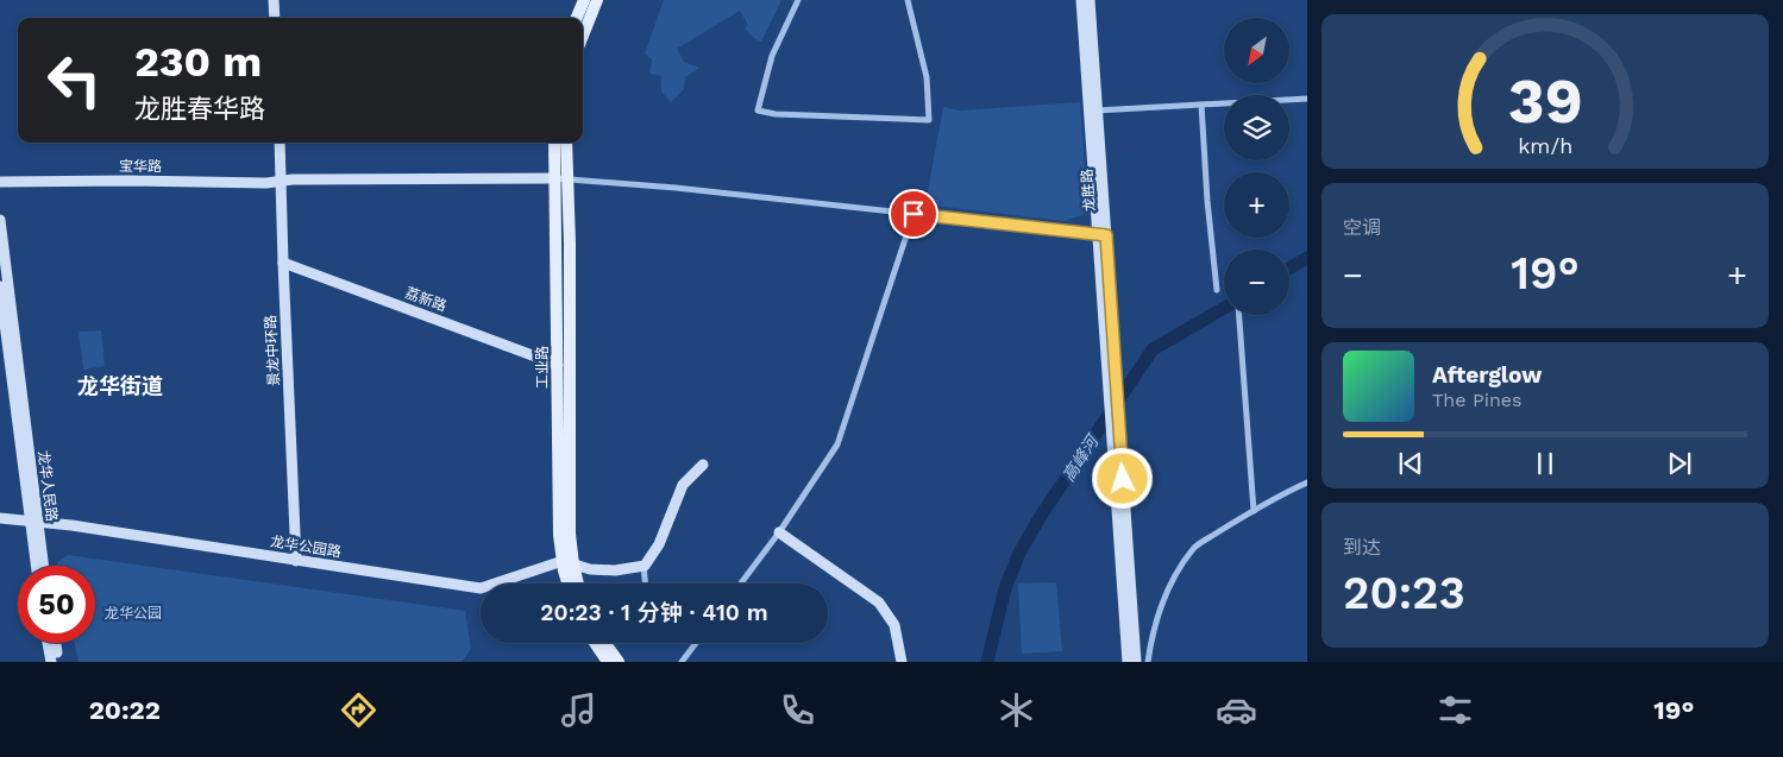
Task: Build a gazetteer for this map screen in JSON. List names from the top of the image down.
{
  "streets": {
    "main road": ["工业路"],
    "street": [
      "宝华路",
      "龙胜路",
      "荔新路",
      "景龙中环路",
      "龙华人民路",
      "龙华公园路"
    ]
  },
  "crossings": [
    ["宝华路", "景龙中环路"],
    ["宝华路", "工业路"],
    ["荔新路", "景龙中环路"],
    ["荔新路", "工业路"],
    ["景龙中环路", "龙华公园路"],
    ["工业路", "龙华公园路"],
    ["龙华人民路", "龙华公园路"]
  ],
  "districts": ["龙华街道"],
  "water": ["高峰河"],
  "parks": ["龙华公园"],
  "north": "bottom left",
  "page": {
    "map_buttons": ["+", "−"],
    "turn": ["230 m", "龙胜春华路"],
    "tile": [
      "空调",
      ["到达", "20:23"]
    ],
    "heat": ["−", "19°", "+"],
    "song": ["Afterglow", "The Pines"],
    "limit": "50",
    "trip": "20:23 · 1 分钟 · 410 m",
    "tabs": ["20:22", "19°"],
    "gauge": ["39", "km/h"]
  }
}
